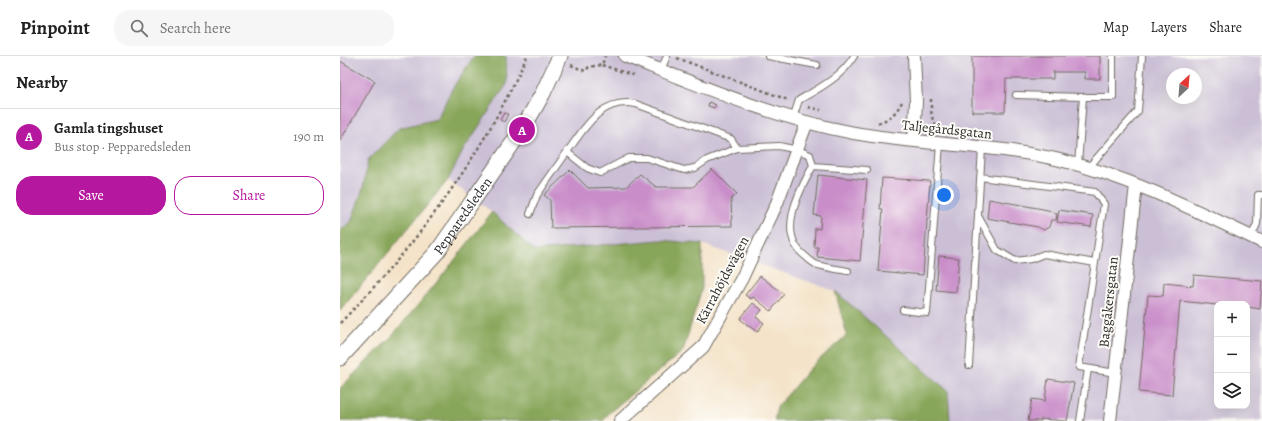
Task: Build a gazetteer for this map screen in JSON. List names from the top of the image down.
{
  "streets": {
    "street": [
      "Taljegårdsgatan",
      "Pepparedsleden",
      "Kärrahöjdsvägen",
      "Baggåkersgatan"
    ]
  },
  "crossings": [
    ["Taljegårdsgatan", "Kärrahöjdsvägen"],
    ["Taljegårdsgatan", "Baggåkersgatan"]
  ],
  "north": "top right",
  "page": {
    "header": "Pinpoint",
    "search": "Search here",
    "nav": ["Map", "Layers", "Share"],
    "heading": "Nearby",
    "list": [
      {
        "mark": "A",
        "name": "Gamla tingshuset",
        "note": "Bus stop · Pepparedsleden",
        "value": "190 m"
      }
    ],
    "pins": "A",
    "buttons": ["Save", "Share"],
    "map_buttons": ["+", "−"]
  }
}
